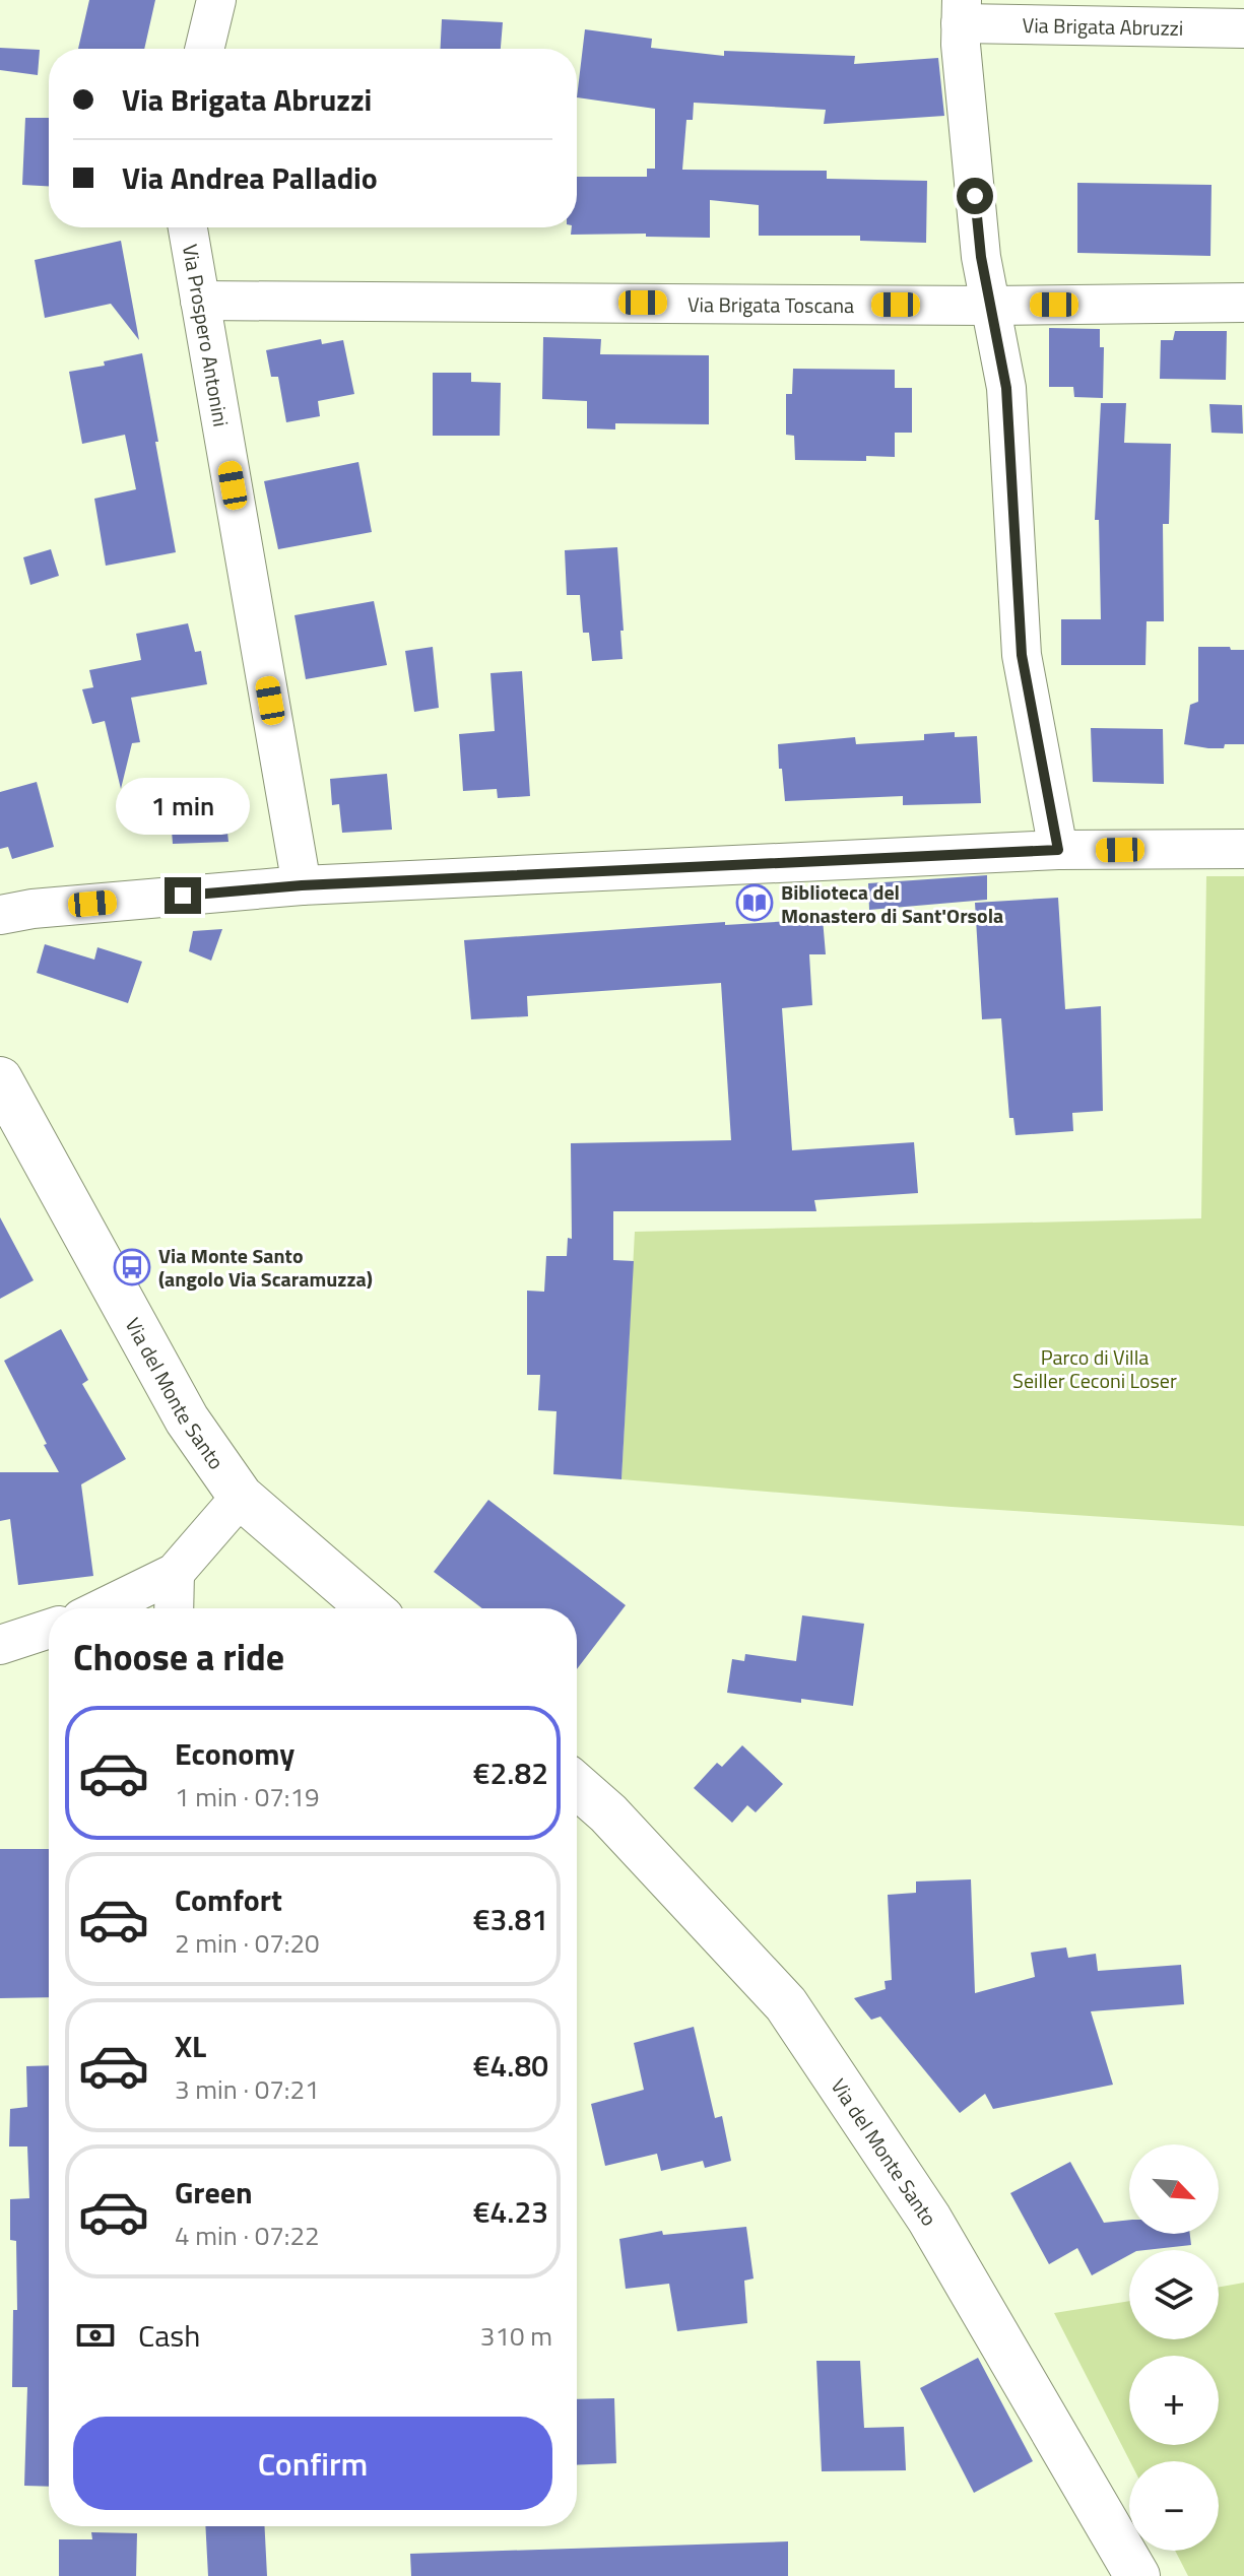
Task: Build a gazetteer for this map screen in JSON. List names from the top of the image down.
{
  "streets": {
    "main road": ["Via del Monte Santo"],
    "street": ["Via Brigata Abruzzi", "Via Brigata Toscana", "Via Prospero Antonini"]
  },
  "crossings": [
    ["Via Brigata Abruzzi", "Via Brigata Toscana"],
    ["Via Brigata Toscana", "Via Prospero Antonini"]
  ],
  "parks": ["Parco di Villa Seiller Ceconi Loser"],
  "places": {
    "library": ["Biblioteca del Monastero di Sant'Orsola"],
    "bus stop": ["Via Monte Santo (angolo Via Scaramuzza)"]
  },
  "north": "bottom right",
  "page": {
    "banner": ["Via Brigata Abruzzi", "Via Andrea Palladio"],
    "bubble": "1 min",
    "heading": "Choose a ride",
    "list": [
      {
        "name": "Economy",
        "note": "1 min · 07:19",
        "value": "€2.82"
      },
      {
        "name": "Comfort",
        "note": "2 min · 07:20",
        "value": "€3.81"
      },
      {
        "name": "XL",
        "note": "3 min · 07:21",
        "value": "€4.80"
      },
      {
        "name": "Green",
        "note": "4 min · 07:22",
        "value": "€4.23"
      }
    ],
    "map_buttons": ["+", "−"],
    "pay": ["Cash", "310 m"],
    "buttons": "Confirm"
  }
}
